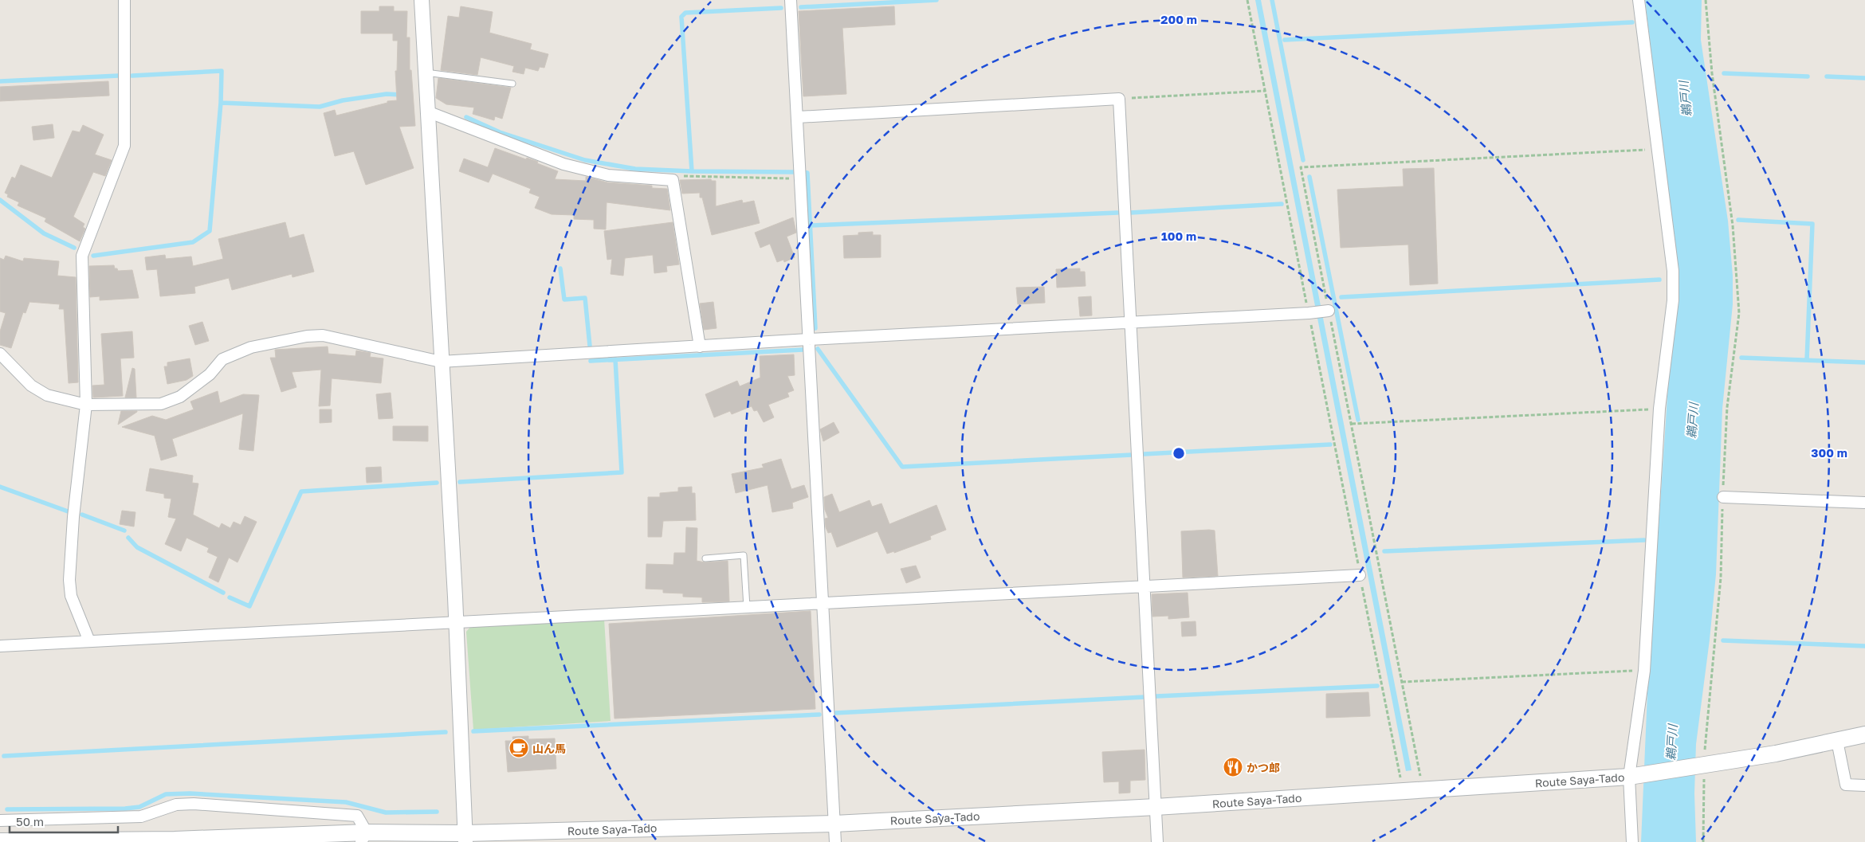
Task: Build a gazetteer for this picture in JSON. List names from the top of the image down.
{
  "streets": {
    "main road": ["Route Saya-Tado"]
  },
  "water": ["鵜戸川"],
  "places": {
    "cafe": ["山ん馬"],
    "restaurant": ["かつ郎"]
  },
  "scale_bar": "50 m",
  "rings": ["200 m", "100 m", "300 m"]
}
